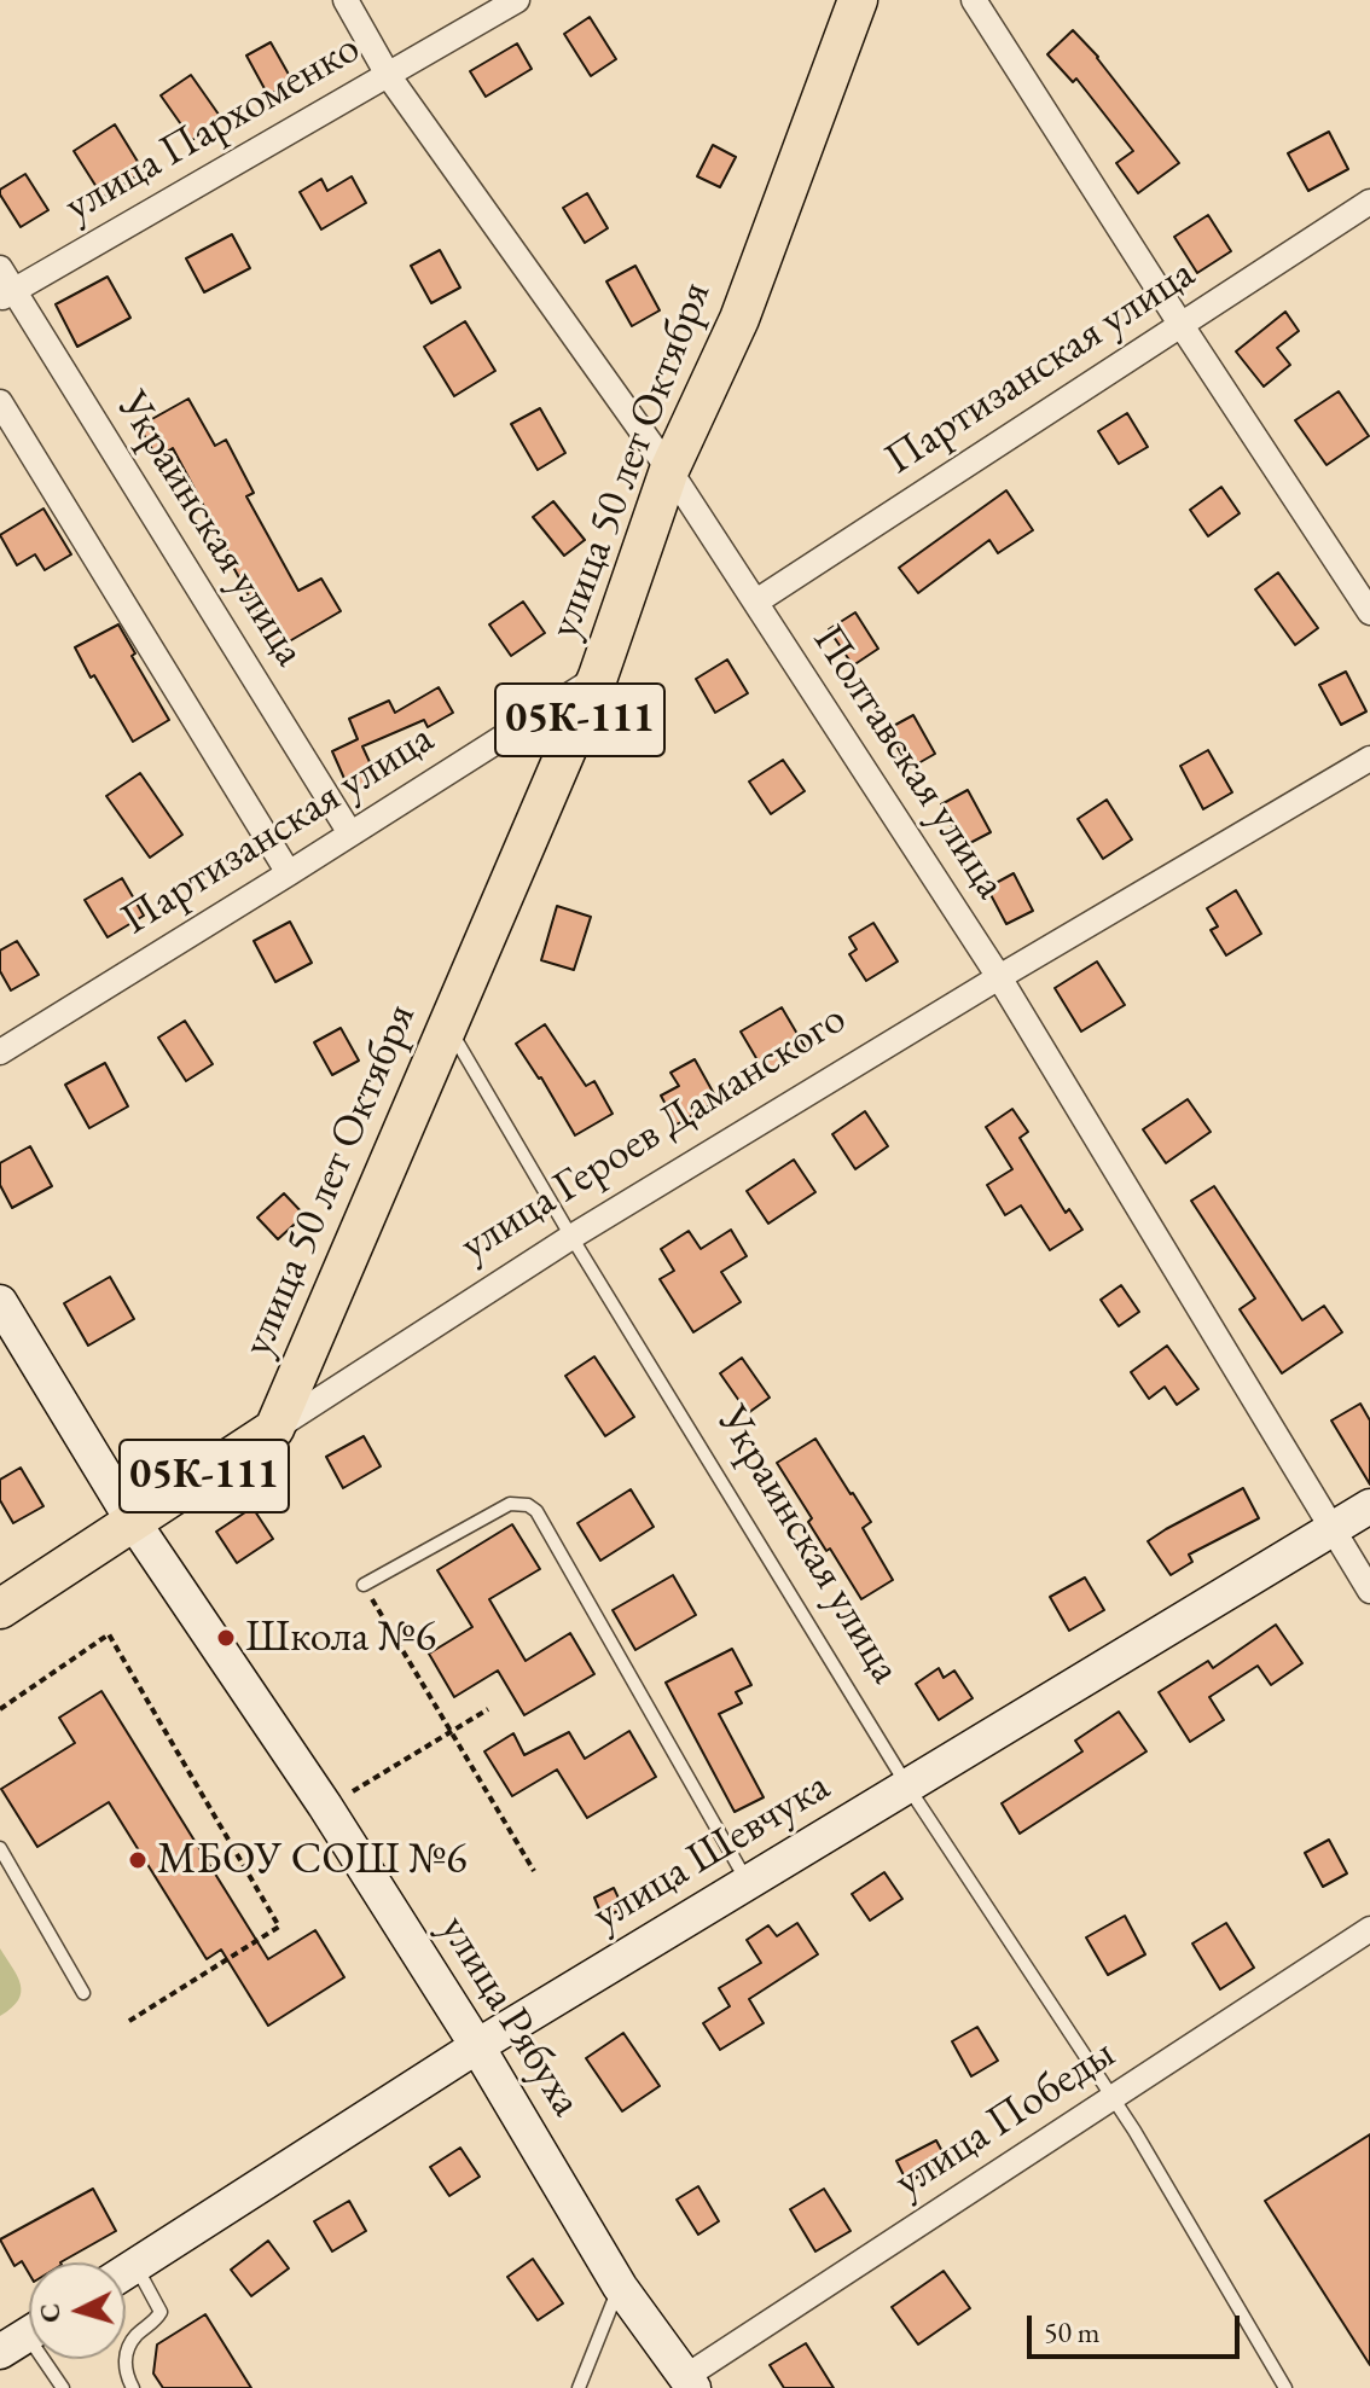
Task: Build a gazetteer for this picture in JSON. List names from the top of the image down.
{
  "streets": {
    "main road": ["улица 50 лет Октября", "05К-111", "улица Героев Даманского"],
    "street": [
      "улица Пархоменко",
      "Партизанская улица",
      "Украинская улица",
      "Полтавская улица",
      "улица Шевчука",
      "улица Рябуха",
      "улица Победы"
    ]
  },
  "crossings": [
    ["улица Пархоменко", "Украинская улица"],
    ["улица Пархоменко", "Полтавская улица"],
    ["Партизанская улица", "улица 50 лет Октября"],
    ["Партизанская улица", "Украинская улица"],
    ["Партизанская улица", "Полтавская улица"],
    ["улица 50 лет Октября", "Украинская улица"],
    ["улица 50 лет Октября", "Полтавская улица"],
    ["улица 50 лет Октября", "улица Героев Даманского"],
    ["Украинская улица", "улица Героев Даманского"],
    ["Украинская улица", "улица Шевчука"],
    ["Украинская улица", "улица Победы"],
    ["Полтавская улица", "улица Героев Даманского"],
    ["Полтавская улица", "улица Шевчука"],
    ["улица Героев Даманского", "улица Рябуха"],
    ["улица Шевчука", "улица Рябуха"],
    ["улица Рябуха", "улица Победы"]
  ],
  "places": ["Школа №6", "МБОУ СОШ №6"],
  "scale_bar": "50 m",
  "north": "left"
}
